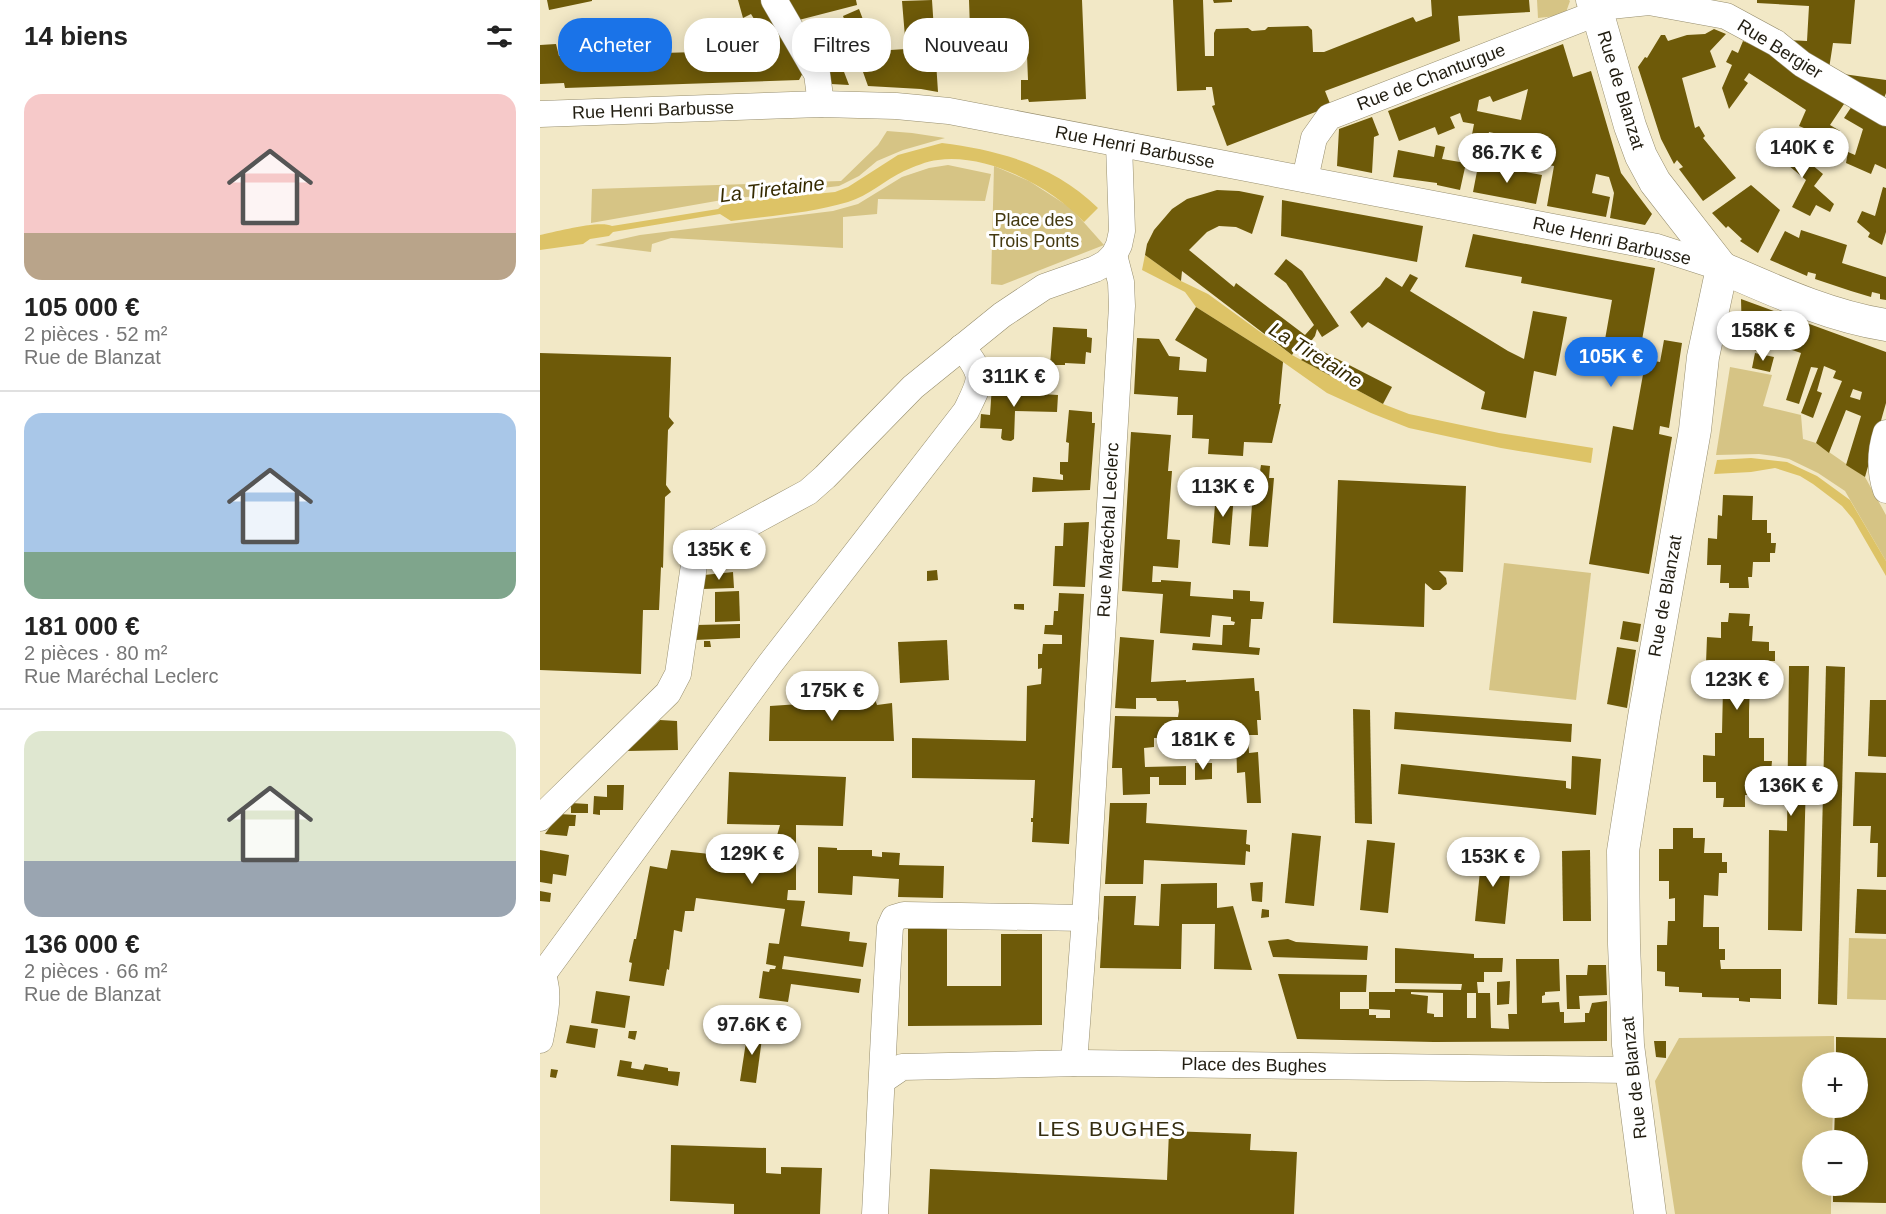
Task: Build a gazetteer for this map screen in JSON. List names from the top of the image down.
{
  "streets": {
    "street": [
      "Rue Bergier",
      "Rue de Chanturgue",
      "Rue de Blanzat",
      "Rue Henri Barbusse",
      "Rue Maréchal Leclerc",
      "Place des Bughes"
    ]
  },
  "crossings": [
    ["Rue Bergier", "Rue de Chanturgue"],
    ["Rue Bergier", "Rue de Blanzat"],
    ["Rue de Chanturgue", "Rue de Blanzat"],
    ["Rue de Chanturgue", "Rue Henri Barbusse"],
    ["Rue de Blanzat", "Rue Henri Barbusse"],
    ["Rue de Blanzat", "Place des Bughes"],
    ["Rue Henri Barbusse", "Rue Maréchal Leclerc"],
    ["Rue Maréchal Leclerc", "Place des Bughes"]
  ],
  "districts": ["LES BUGHES"],
  "water": ["La Tiretaine"],
  "parks": ["Place des Trois Ponts"],
  "page": {
    "heading": "14 biens",
    "chip": [
      "Acheter",
      "Louer",
      "Filtres",
      "Nouveau"
    ],
    "list": [
      {
        "name": "105 000 €",
        "note": "2 pièces · 52 m² · Rue de Blanzat"
      },
      {
        "name": "181 000 €",
        "note": "2 pièces · 80 m² · Rue Maréchal Leclerc"
      },
      {
        "name": "136 000 €",
        "note": "2 pièces · 66 m² · Rue de Blanzat"
      }
    ],
    "price": [
      "140K €",
      "86.7K €",
      "158K €",
      "105K €",
      "311K €",
      "113K €",
      "135K €",
      "123K €",
      "175K €",
      "181K €",
      "136K €",
      "129K €",
      "153K €",
      "97.6K €"
    ],
    "map_buttons": ["+", "−"]
  }
}
